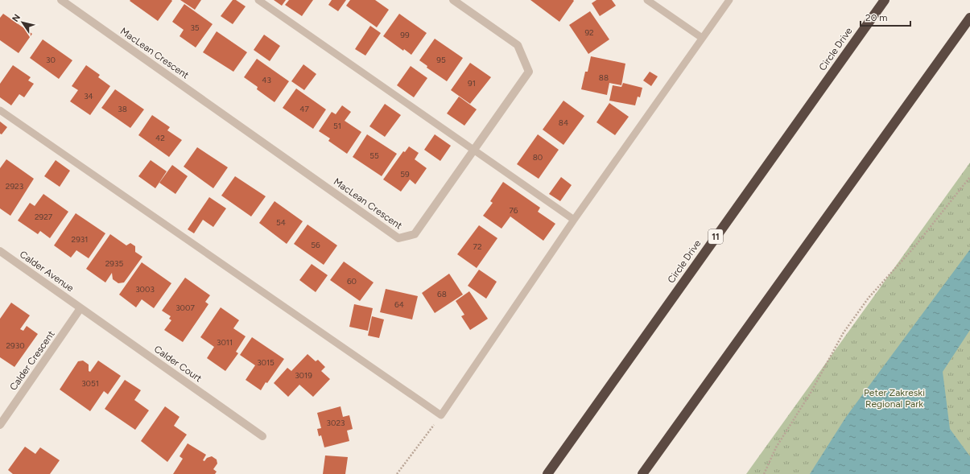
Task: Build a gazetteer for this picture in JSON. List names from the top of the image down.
{
  "streets": {
    "highway": ["Circle Drive", "11"],
    "street": [
      "MacLean Crescent",
      "Calder Avenue",
      "Calder Crescent",
      "Calder Court"
    ]
  },
  "crossings": [
    ["Calder Avenue", "Calder Crescent"],
    ["Calder Avenue", "Calder Court"],
    ["Calder Crescent", "Calder Court"]
  ],
  "parks": ["Peter Zakreski Regional Park"],
  "house_numbers": [
    "35",
    "92",
    "99",
    "30",
    "95",
    "88",
    "43",
    "91",
    "34",
    "38",
    "47",
    "84",
    "51",
    "42",
    "55",
    "80",
    "59",
    "2923",
    "76",
    "2927",
    "54",
    "2931",
    "56",
    "72",
    "2935",
    "60",
    "3003",
    "68",
    "64",
    "3007",
    "3011",
    "2930",
    "3015",
    "3019",
    "3051",
    "3023"
  ],
  "scale_bar": "20 m",
  "north": "top left"
}
